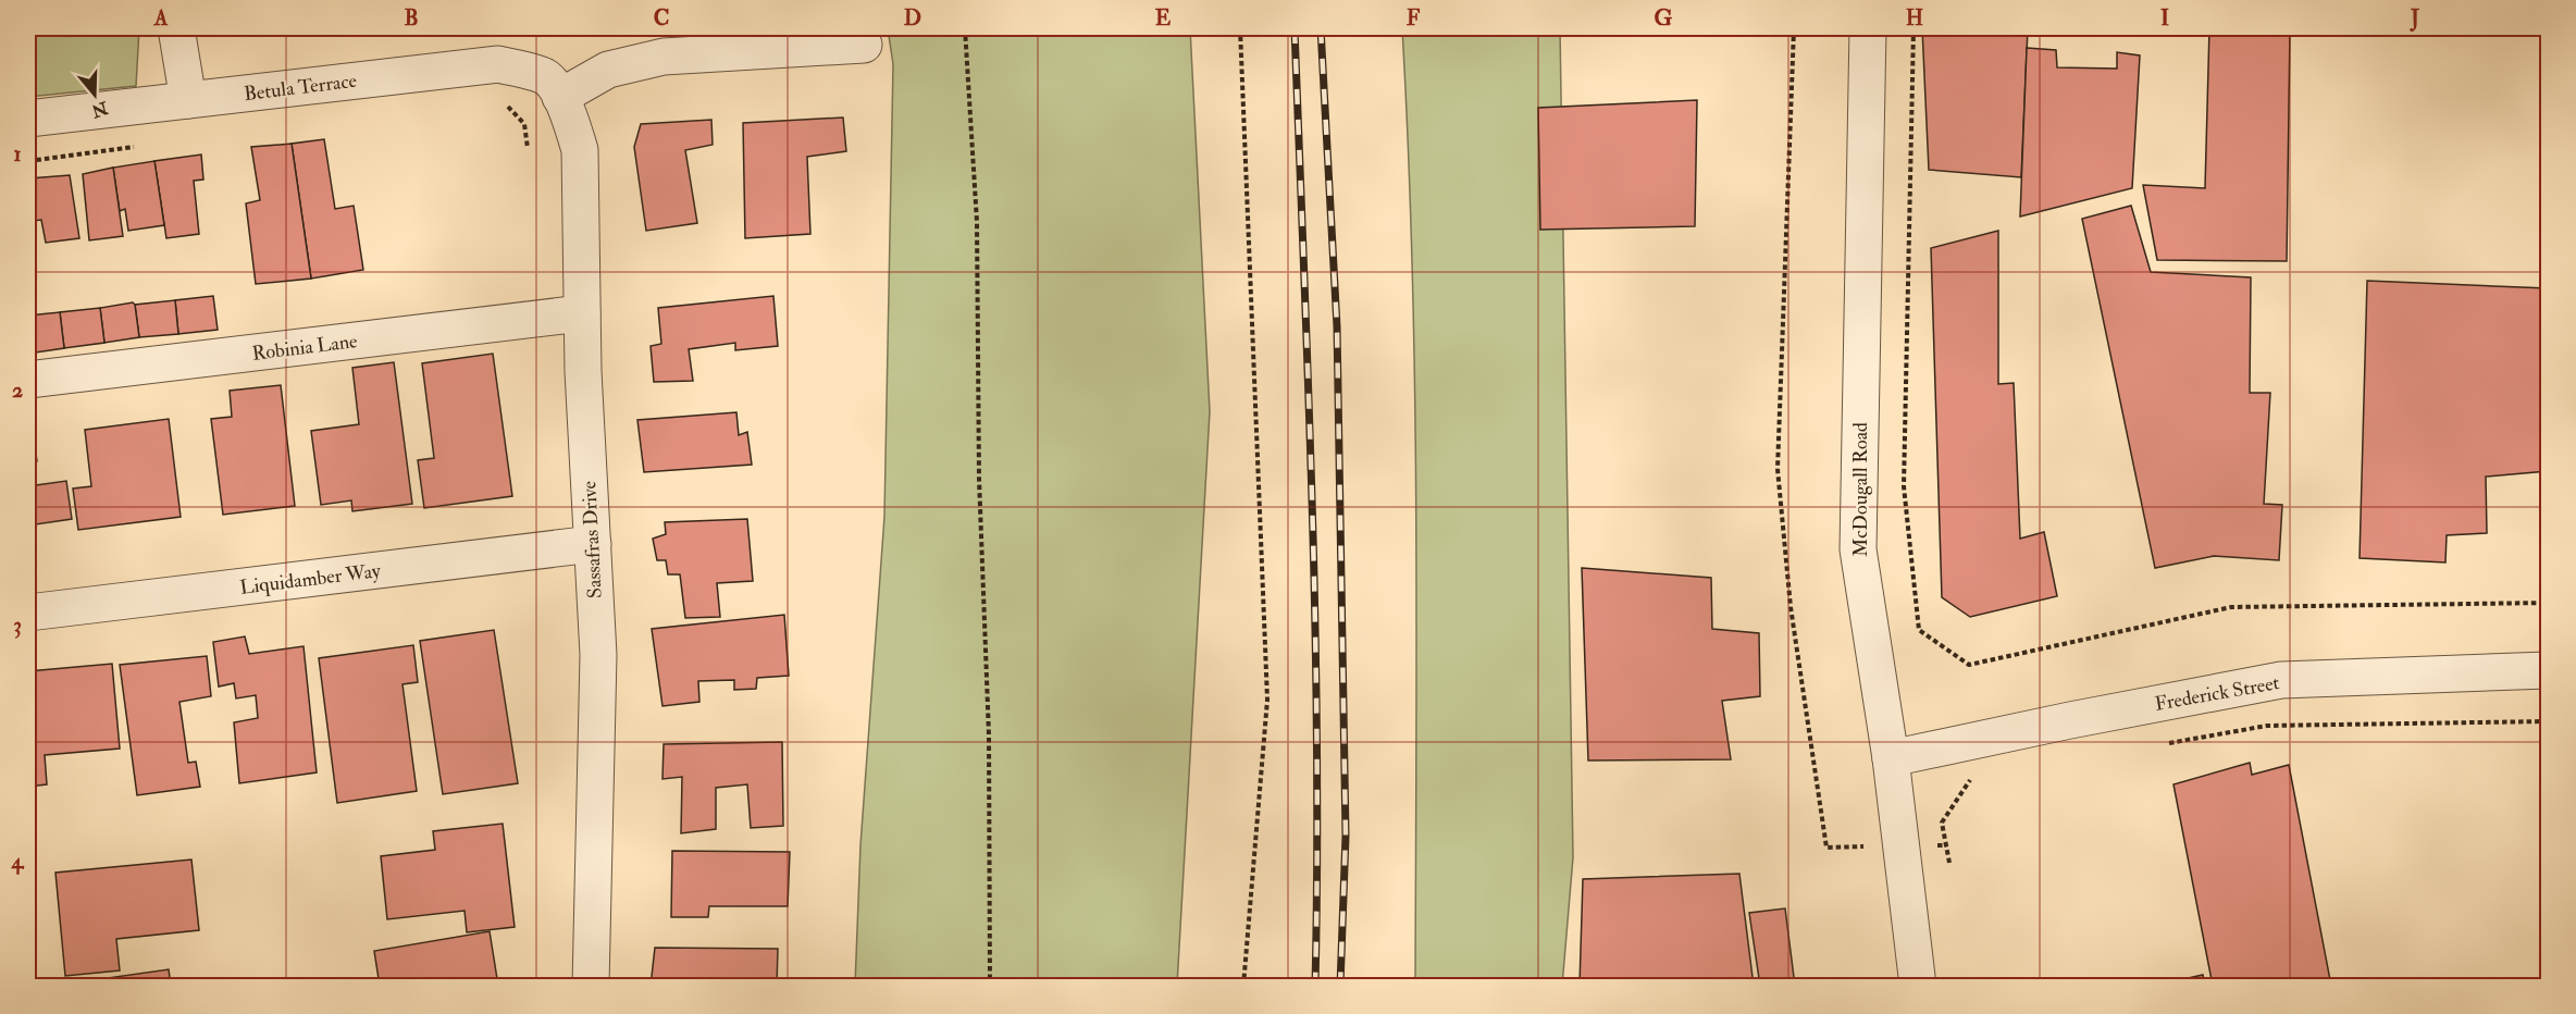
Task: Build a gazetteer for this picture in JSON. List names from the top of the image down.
{
  "streets": {
    "street": [
      "Betula Terrace",
      "Robinia Lane",
      "McDougall Road",
      "Sassafras Drive",
      "Liquidamber Way",
      "Frederick Street"
    ]
  },
  "crossings": [
    ["Betula Terrace", "Sassafras Drive"],
    ["Robinia Lane", "Sassafras Drive"],
    ["McDougall Road", "Frederick Street"],
    ["Sassafras Drive", "Liquidamber Way"]
  ],
  "north": "bottom",
  "grid": {
    "columns": [
      "A",
      "B",
      "C",
      "D",
      "E",
      "F",
      "G",
      "H",
      "I",
      "J"
    ],
    "rows": [
      "1",
      "2",
      "3",
      "4"
    ]
  }
}
